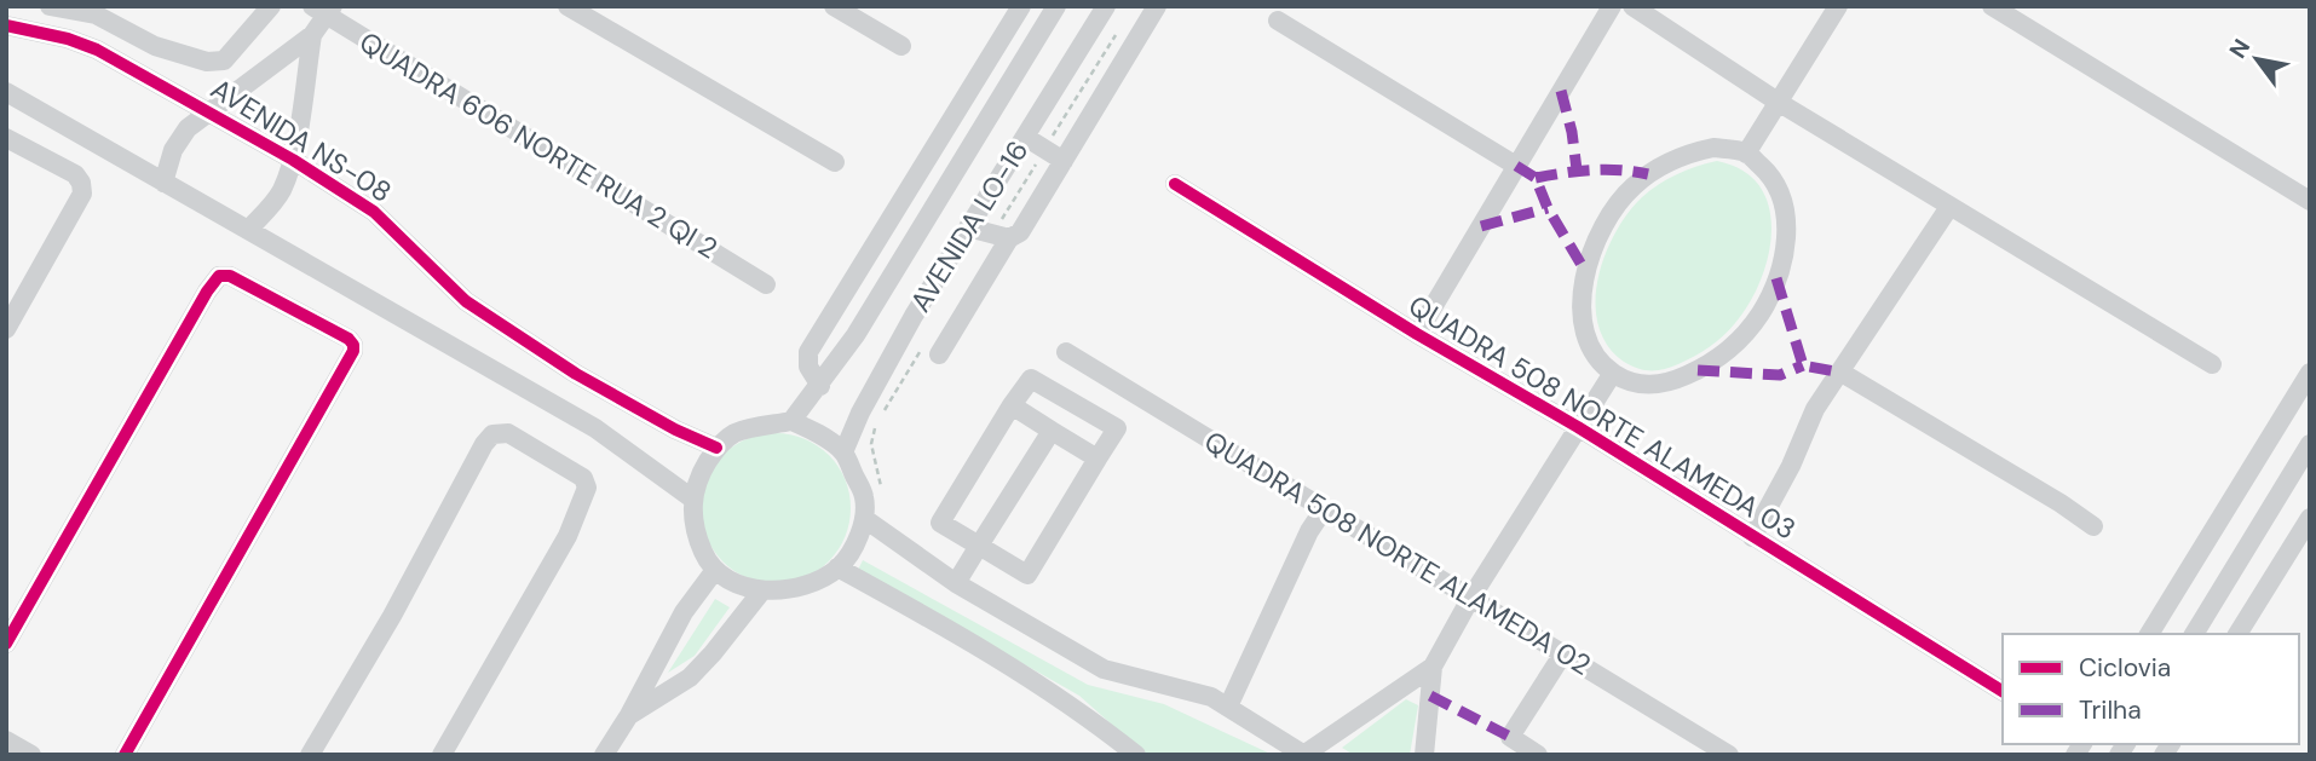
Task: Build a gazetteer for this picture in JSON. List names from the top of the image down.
{
  "streets": {
    "street": [
      "AVENIDA NS-08",
      "QUADRA 606 NORTE RUA 2 QI 2",
      "AVENIDA LO-16",
      "QUADRA 508 NORTE ALAMEDA 03",
      "QUADRA 508 NORTE ALAMEDA 02"
    ]
  },
  "crossings": [
    ["AVENIDA NS-08", "AVENIDA LO-16"]
  ],
  "legend": ["Ciclovia", "Trilha"],
  "north": "top left"
}
